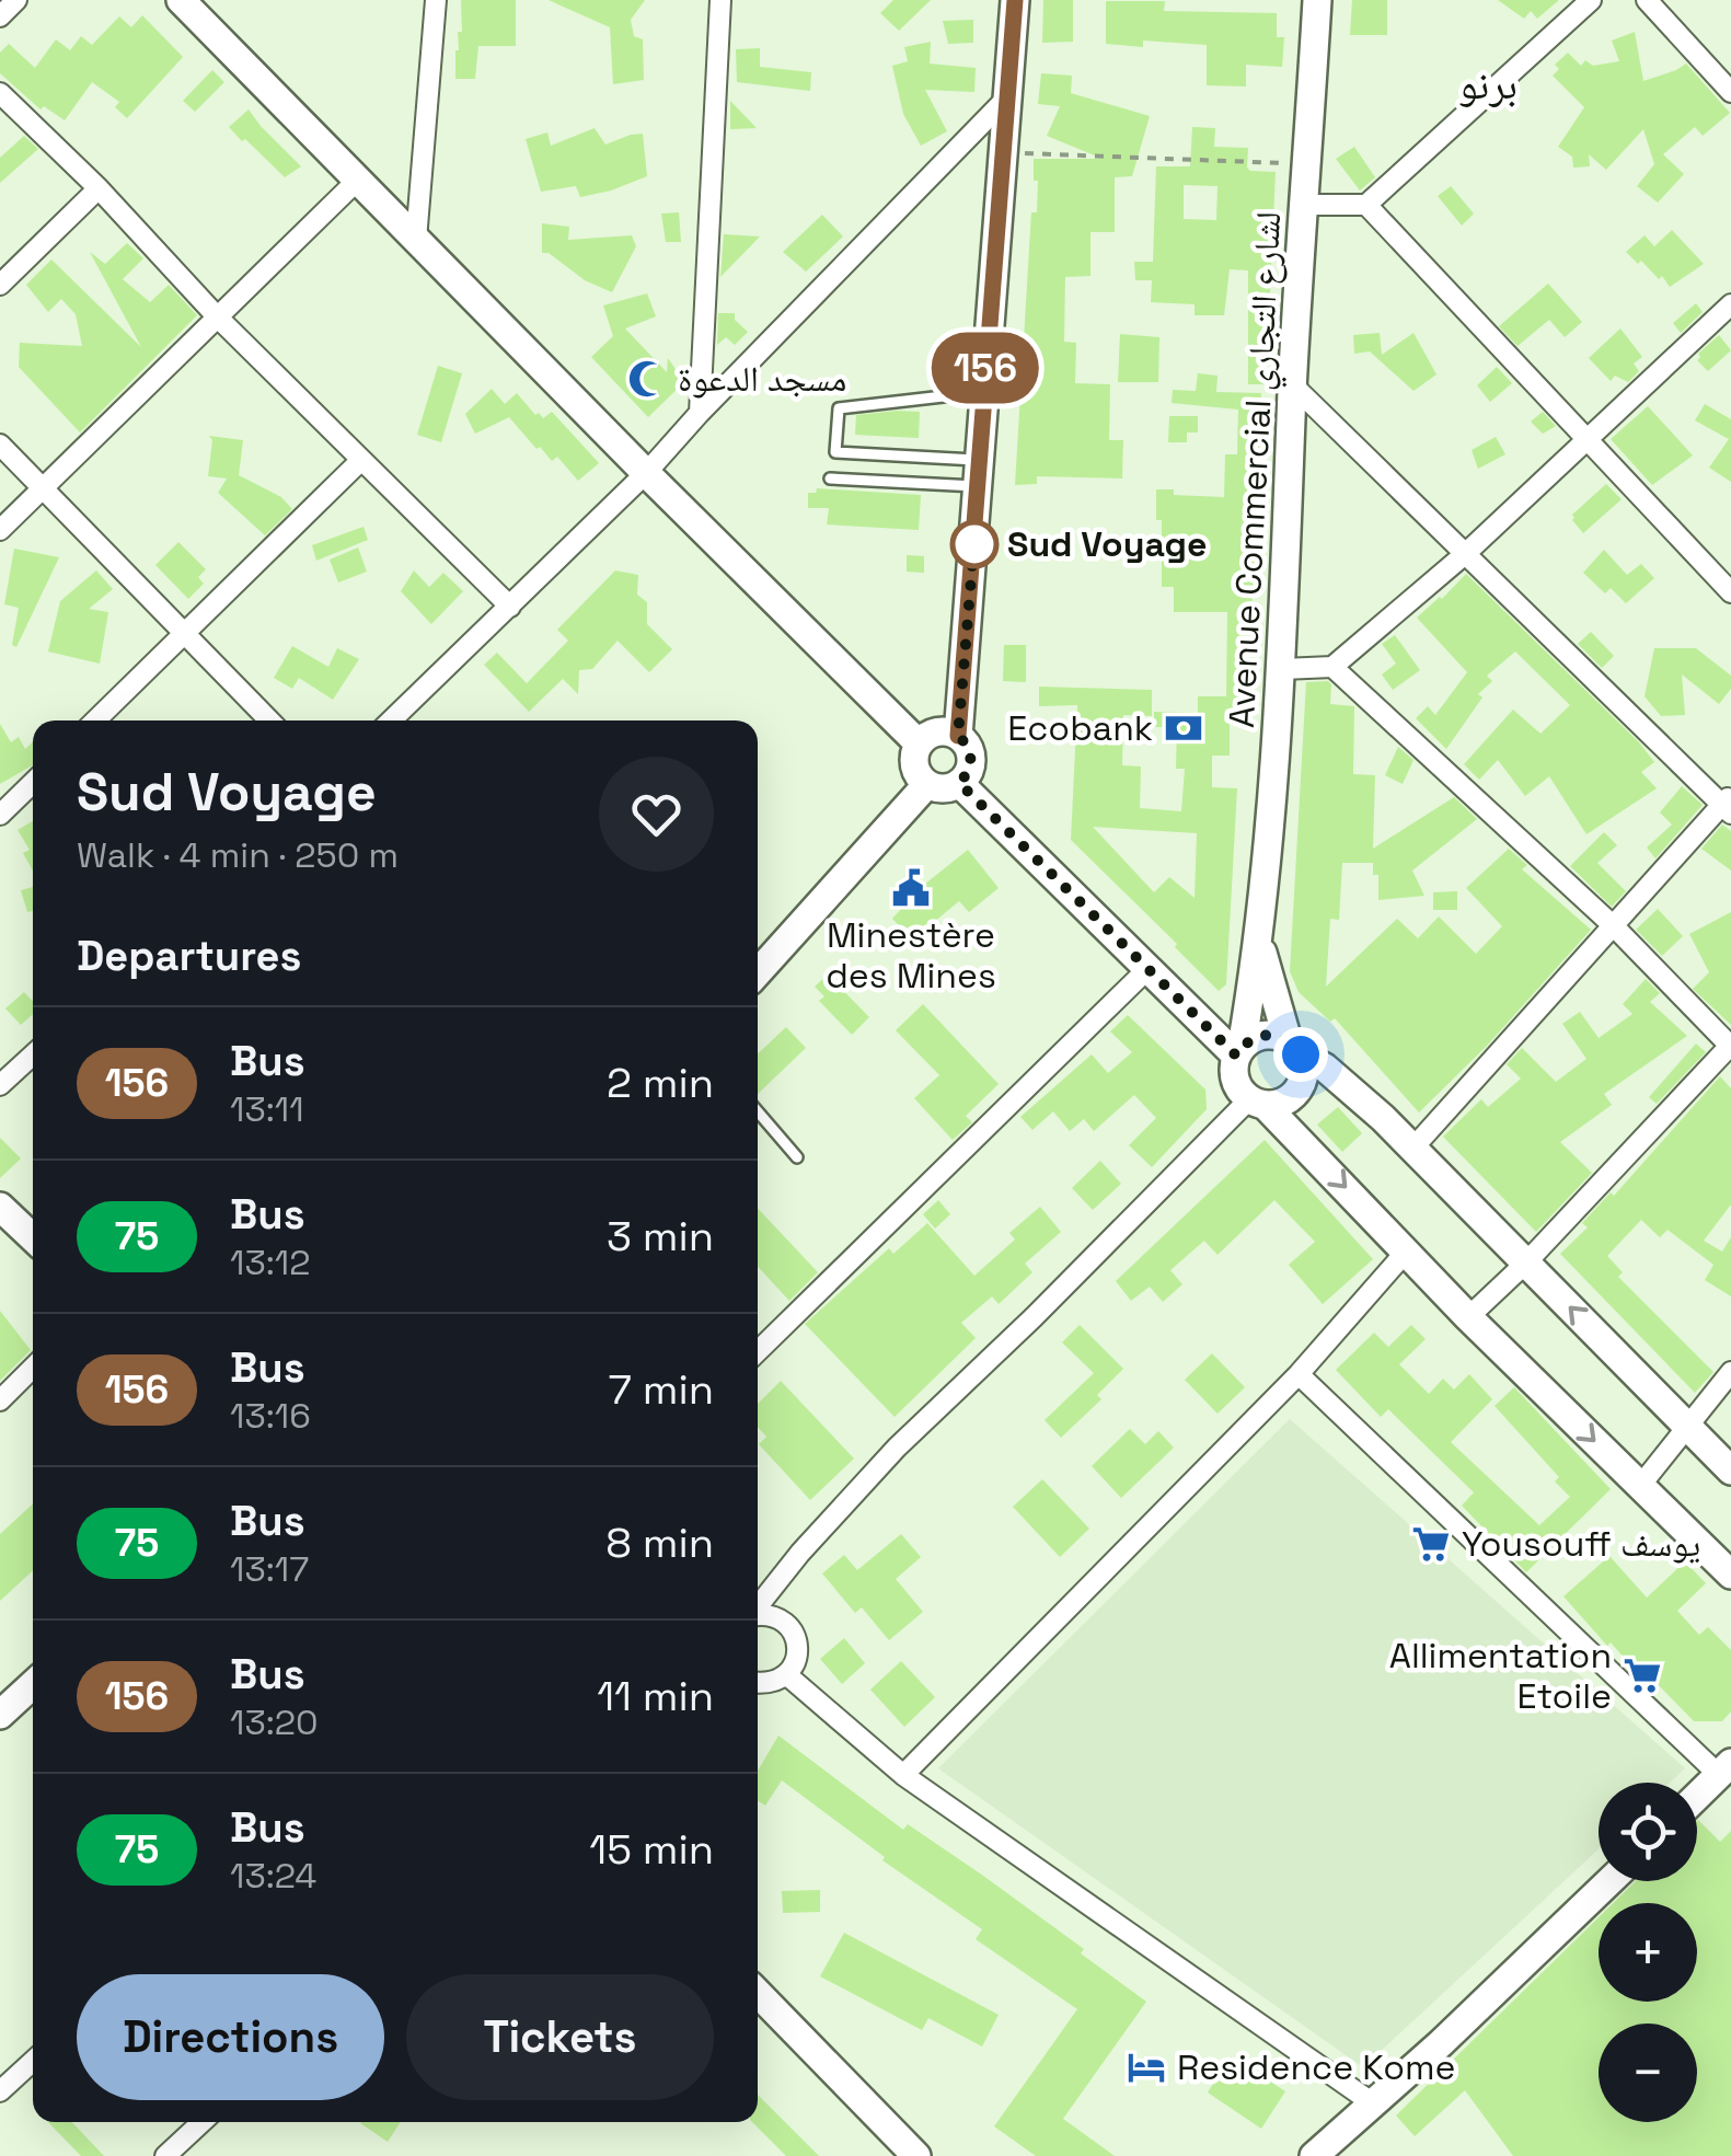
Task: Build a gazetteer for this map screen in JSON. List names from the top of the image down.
{
  "streets": {
    "street": ["Avenue Commercial لشارع التجاري"]
  },
  "districts": ["برنو"],
  "places": {
    "mosque": ["مسجد الدعوة"],
    "other": ["Sud Voyage"],
    "bank": ["Ecobank"],
    "public building": ["Minestère des Mines"],
    "supermarket": ["Yousouff يوسف", "Allimentation Etoile"],
    "hotel": ["Residence Kome"]
  },
  "lines": ["bus line 156"],
  "page": {
    "on_map": "156",
    "heading": [
      ["Sud Voyage", "Walk · 4 min · 250 m"],
      "Departures"
    ],
    "list": [
      {
        "mark": "156",
        "name": "Bus",
        "note": "13:11",
        "value": "2 min"
      },
      {
        "mark": "75",
        "name": "Bus",
        "note": "13:12",
        "value": "3 min"
      },
      {
        "mark": "156",
        "name": "Bus",
        "note": "13:16",
        "value": "7 min"
      },
      {
        "mark": "75",
        "name": "Bus",
        "note": "13:17",
        "value": "8 min"
      },
      {
        "mark": "156",
        "name": "Bus",
        "note": "13:20",
        "value": "11 min"
      },
      {
        "mark": "75",
        "name": "Bus",
        "note": "13:24",
        "value": "15 min"
      }
    ],
    "map_buttons": ["+", "−"],
    "buttons": ["Directions", "Tickets"]
  }
}
